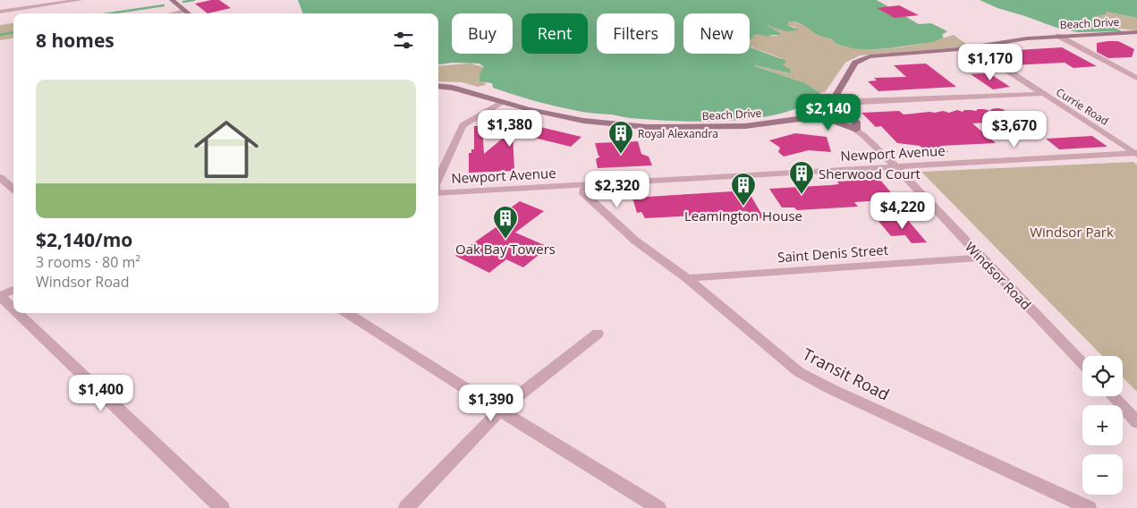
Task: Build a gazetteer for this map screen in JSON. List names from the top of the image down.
{
  "streets": {
    "main road": ["Beach Drive"],
    "street": [
      "Currie Road",
      "Newport Avenue",
      "Saint Denis Street",
      "Windsor Road",
      "Transit Road"
    ]
  },
  "crossings": [
    ["Beach Drive", "Currie Road"],
    ["Beach Drive", "Windsor Road"],
    ["Currie Road", "Newport Avenue"],
    ["Newport Avenue", "Windsor Road"],
    ["Newport Avenue", "Transit Road"],
    ["Saint Denis Street", "Windsor Road"],
    ["Saint Denis Street", "Transit Road"]
  ],
  "parks": ["Windsor Park"],
  "places": {
    "building": [
      "Royal Alexandra",
      "Sherwood Court",
      "Leamington House",
      "Oak Bay Towers"
    ]
  },
  "page": {
    "chip": [
      "Buy",
      "Rent",
      "Filters",
      "New"
    ],
    "heading": "8 homes",
    "price": [
      "$1,170",
      "$2,140",
      "$1,380",
      "$3,670",
      "$2,320",
      "$4,220",
      "$1,400",
      "$1,390"
    ],
    "list": [
      {
        "name": "$2,140/mo",
        "note": "3 rooms · 80 m² · Windsor Road"
      }
    ],
    "map_buttons": ["+", "−"]
  }
}
